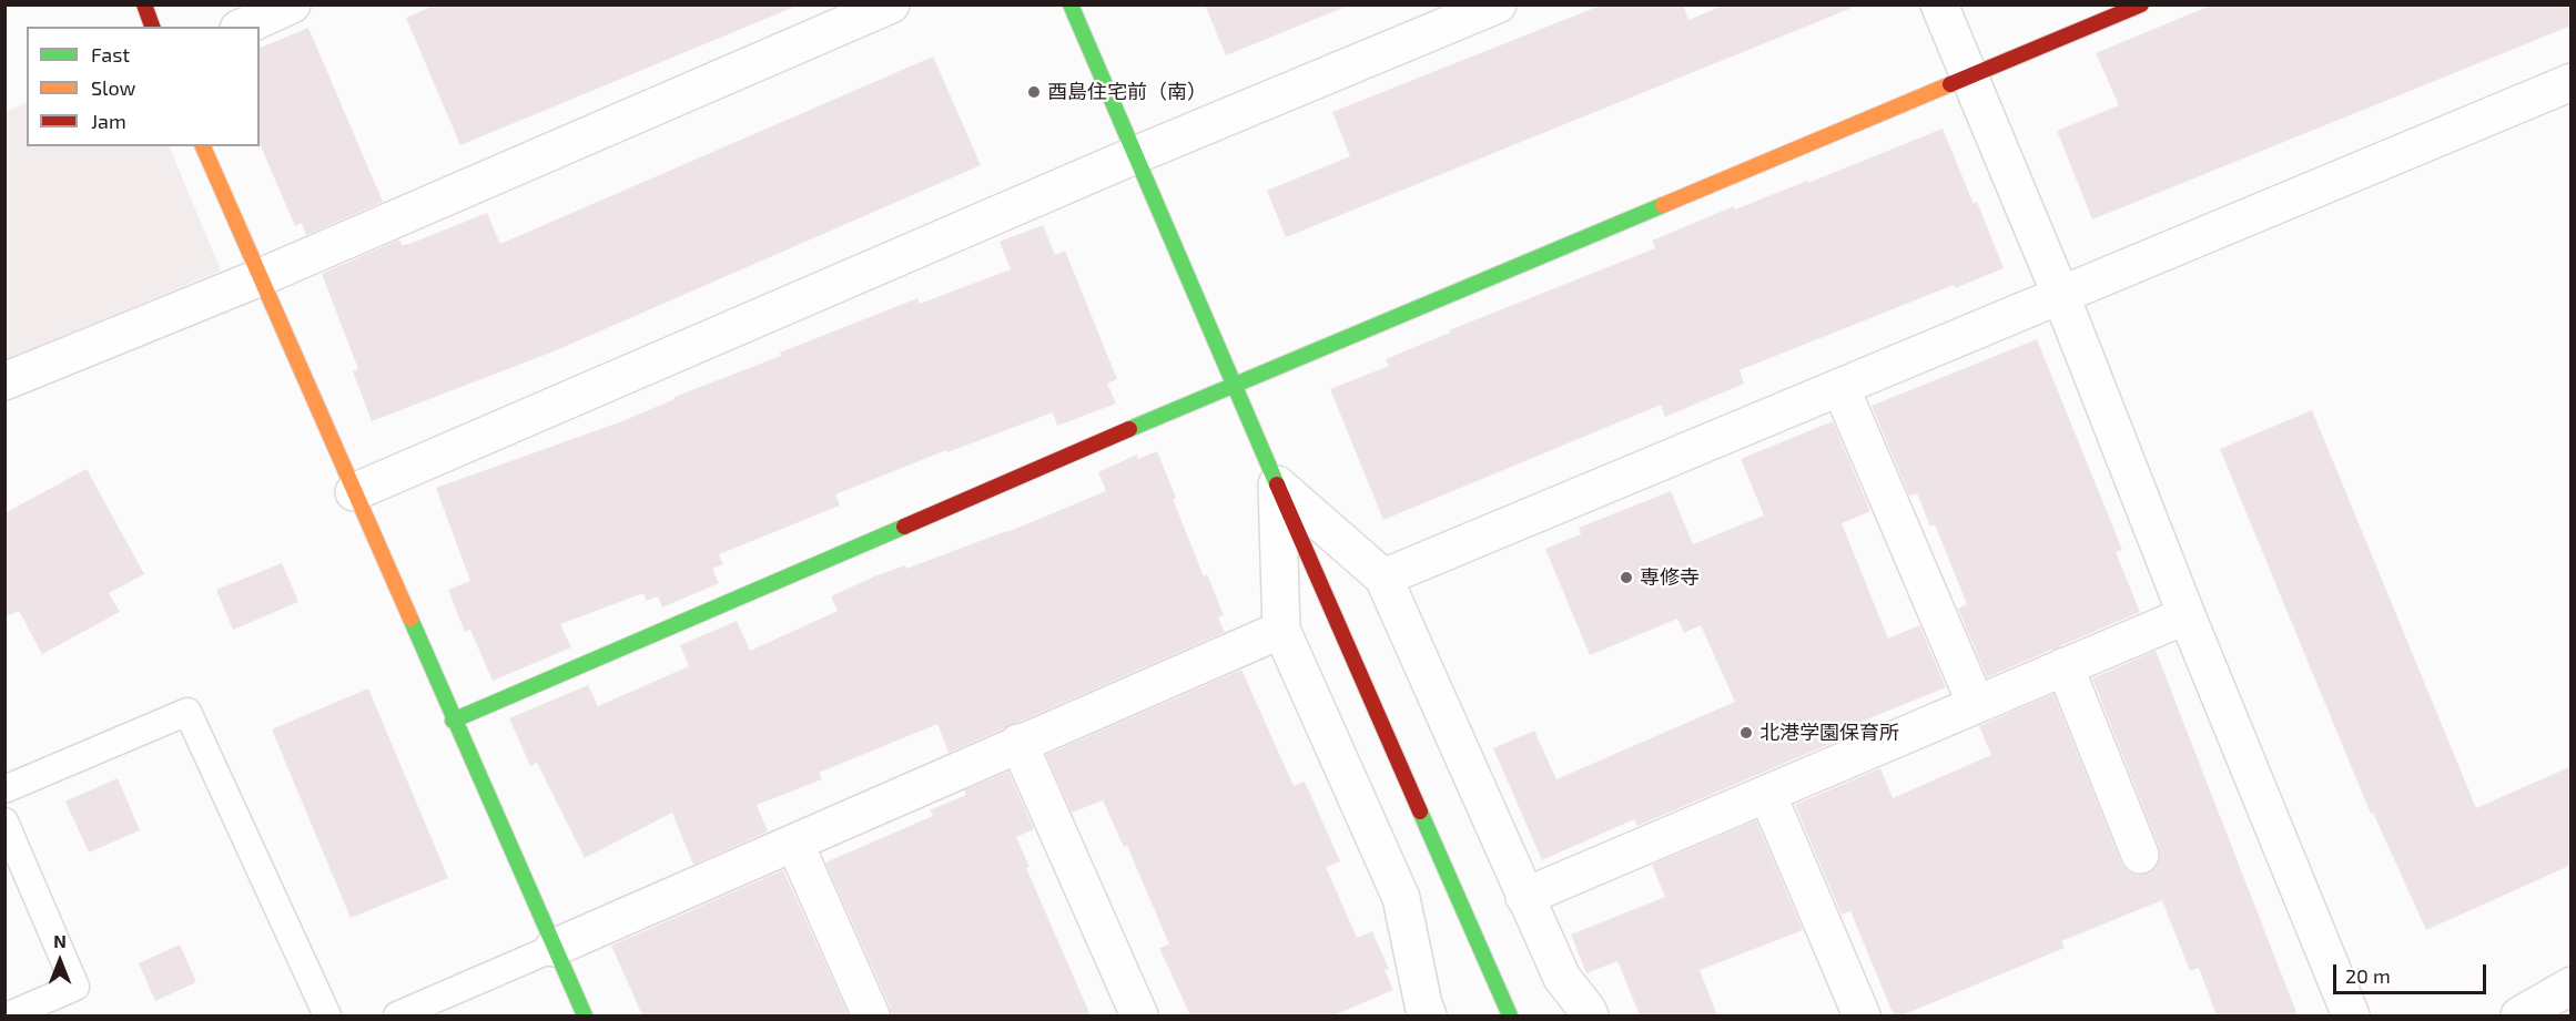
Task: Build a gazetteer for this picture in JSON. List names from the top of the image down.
{
  "places": ["酉島住宅前（南）", "専修寺", "北港学園保育所"],
  "legend": ["Fast", "Slow", "Jam"],
  "scale_bar": "20 m",
  "north": "top"
}
